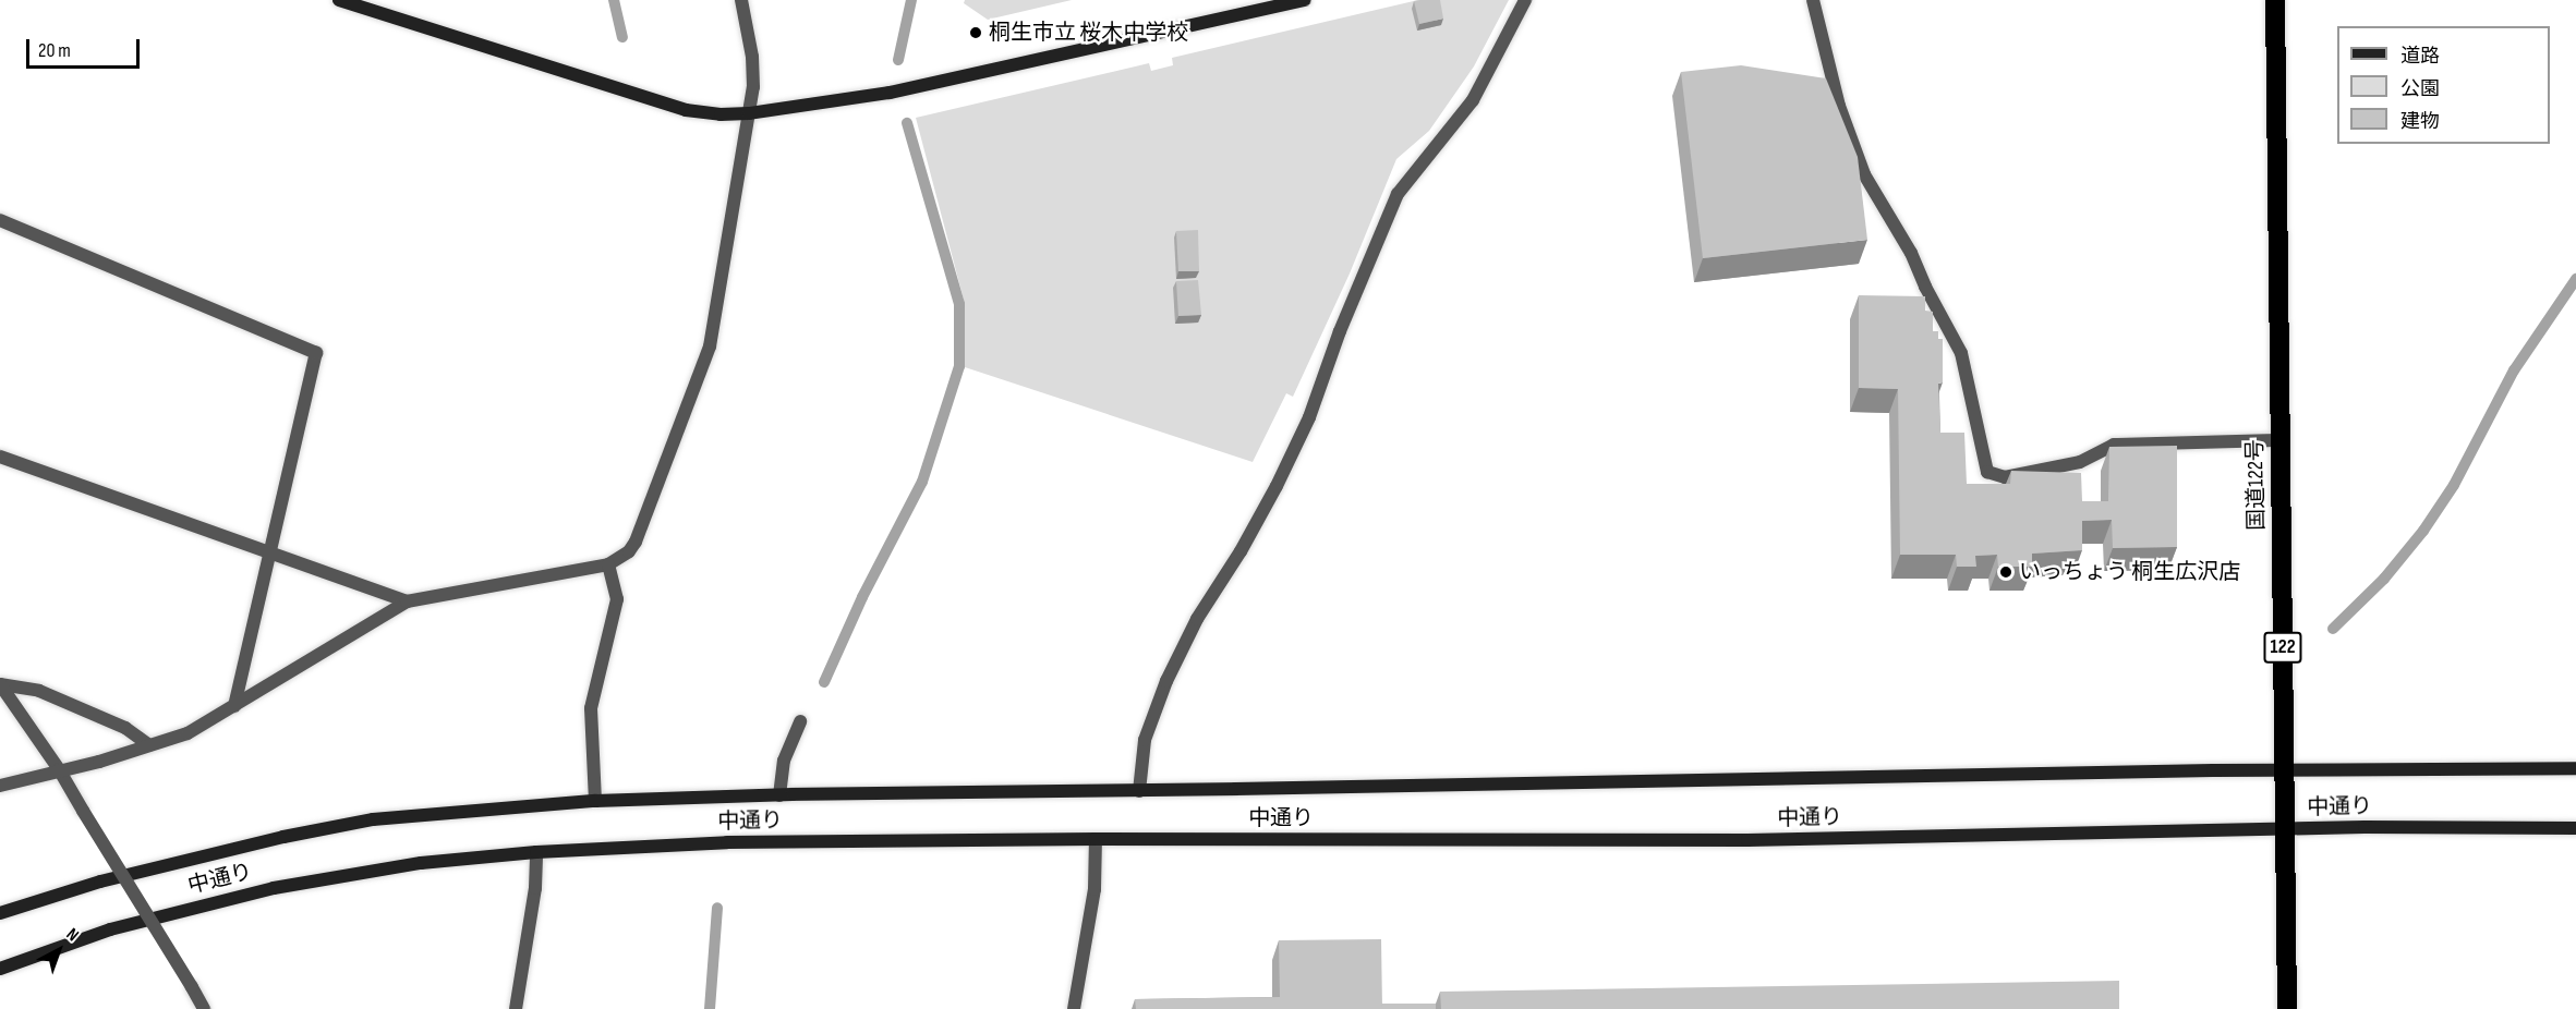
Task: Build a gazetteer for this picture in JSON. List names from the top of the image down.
{
  "streets": {
    "highway": ["国道122号", "122"],
    "street": ["中通り"]
  },
  "crossings": [
    ["国道122号", "中通り"]
  ],
  "places": ["桐生市立 桜木中学校", "いっちょう 桐生広沢店"],
  "legend": ["道路", "公園", "建物"],
  "scale_bar": "20 m",
  "north": "top right"
}
